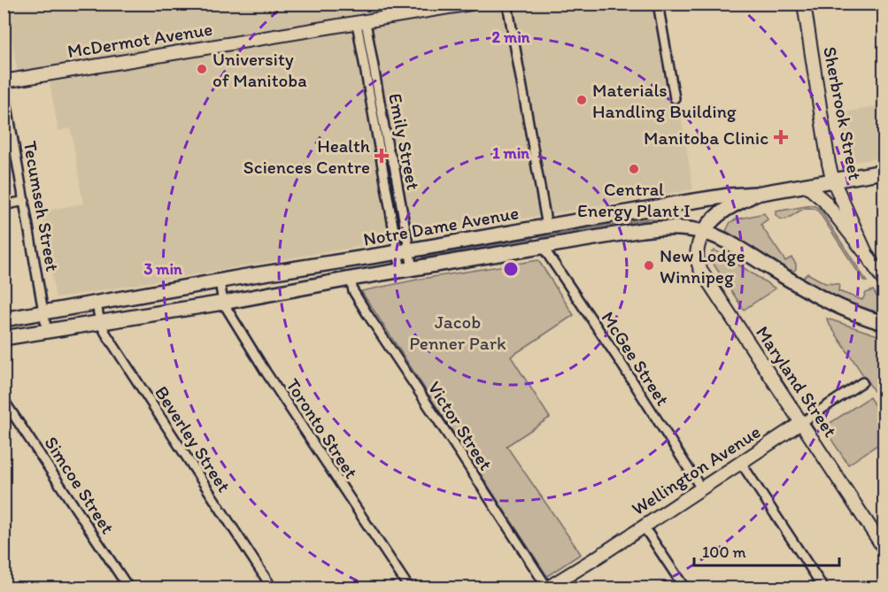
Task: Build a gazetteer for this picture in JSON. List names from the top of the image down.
{
  "streets": {
    "main road": ["Notre Dame Avenue"],
    "street": [
      "McDermot Avenue",
      "Sherbrook Street",
      "Emily Street",
      "Tecumseh Street",
      "McGee Street",
      "Maryland Street",
      "Victor Street",
      "Toronto Street",
      "Beverley Street",
      "Wellington Avenue",
      "Simcoe Street"
    ]
  },
  "crossings": [
    ["McDermot Avenue", "Emily Street"],
    ["Sherbrook Street", "Notre Dame Avenue"],
    ["Emily Street", "Notre Dame Avenue"],
    ["Tecumseh Street", "Notre Dame Avenue"],
    ["Notre Dame Avenue", "McGee Street"],
    ["Notre Dame Avenue", "Maryland Street"],
    ["Notre Dame Avenue", "Victor Street"],
    ["Notre Dame Avenue", "Toronto Street"],
    ["Notre Dame Avenue", "Beverley Street"],
    ["McGee Street", "Wellington Avenue"],
    ["Maryland Street", "Wellington Avenue"],
    ["Victor Street", "Wellington Avenue"]
  ],
  "parks": ["Jacob Penner Park"],
  "places": {
    "other": [
      "University of Manitoba",
      "Materials Handling Building",
      "Central Energy Plant I",
      "New Lodge Winnipeg"
    ],
    "health": ["Manitoba Clinic", "Health Sciences Centre"]
  },
  "scale_bar": "100 m",
  "rings": ["2 min", "1 min", "3 min"]
}
